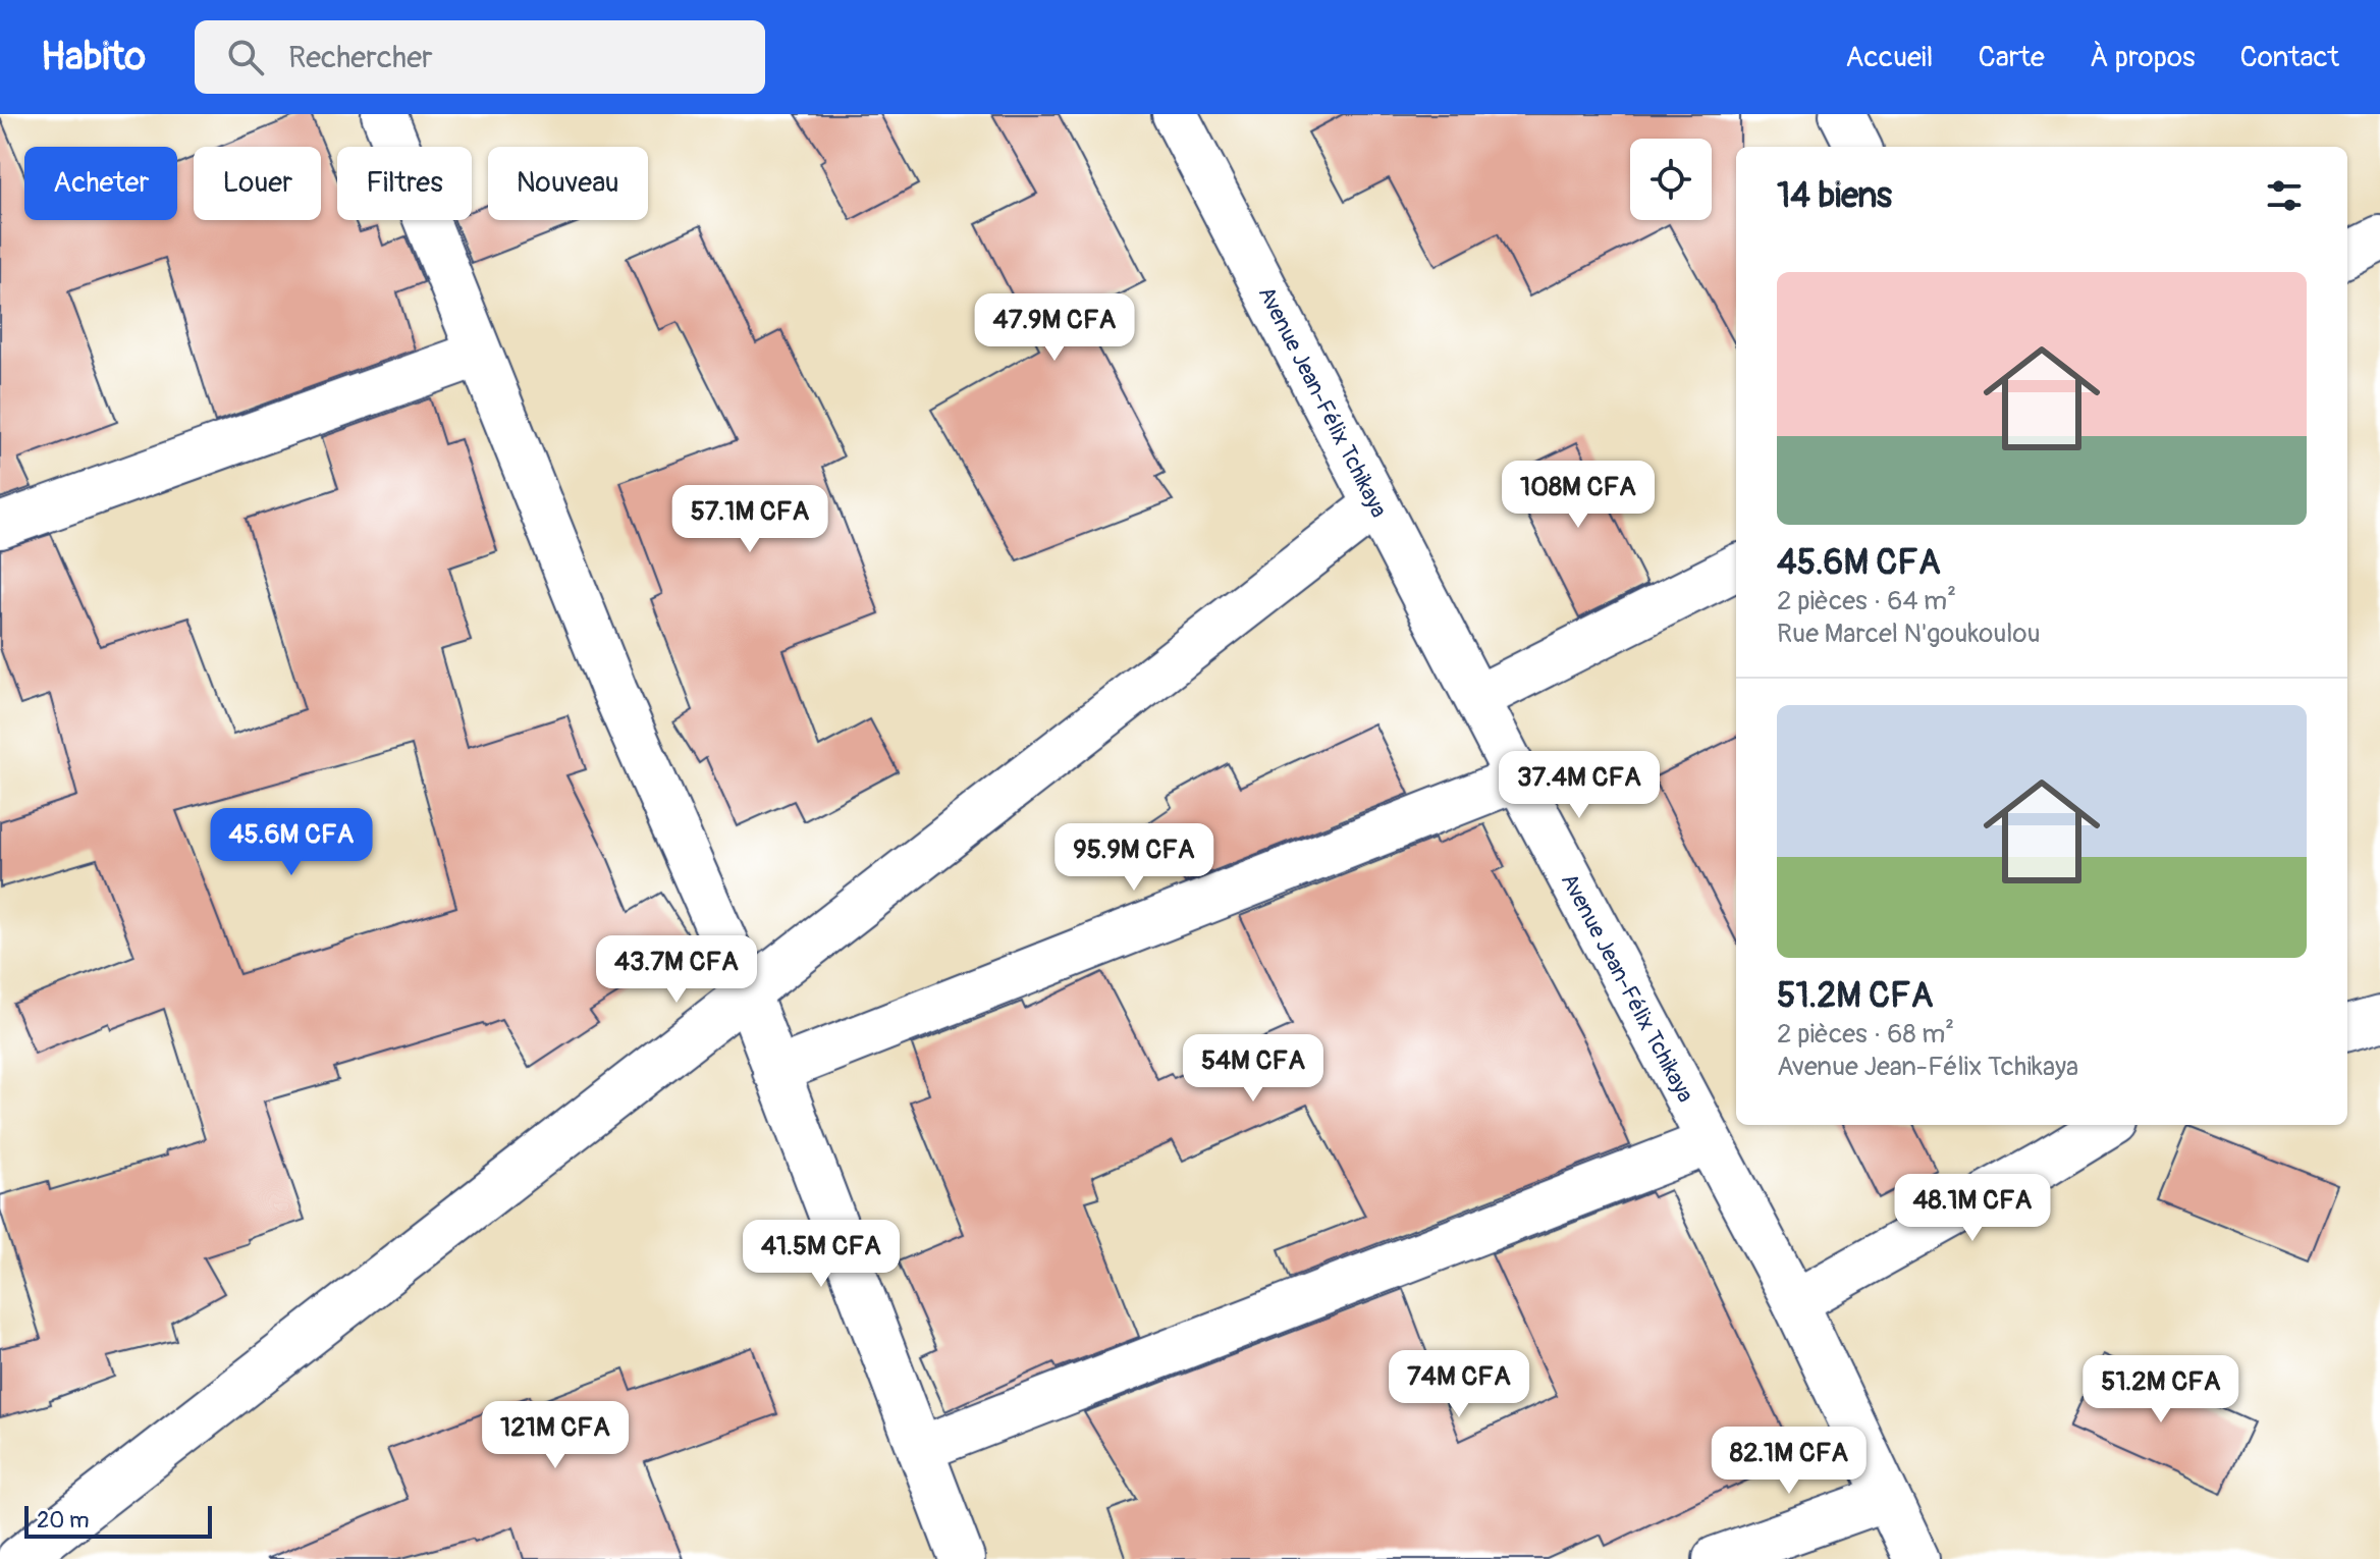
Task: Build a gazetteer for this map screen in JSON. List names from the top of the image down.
{
  "streets": {
    "street": ["Avenue Jean-Félix Tchikaya"]
  },
  "scale_bar": "20 m",
  "page": {
    "header": "Habito",
    "search": "Rechercher",
    "nav": [
      "Accueil",
      "Carte",
      "À propos",
      "Contact"
    ],
    "chip": [
      "Acheter",
      "Louer",
      "Filtres",
      "Nouveau"
    ],
    "heading": "14 biens",
    "list": [
      {
        "name": "45.6M CFA",
        "note": "2 pièces · 64 m² · Rue Marcel N'goukoulou"
      },
      {
        "name": "51.2M CFA",
        "note": "2 pièces · 68 m² · Avenue Jean-Félix Tchikaya"
      }
    ],
    "price": [
      "47.9M CFA",
      "108M CFA",
      "57.1M CFA",
      "37.4M CFA",
      "45.6M CFA",
      "95.9M CFA",
      "43.7M CFA",
      "54M CFA",
      "48.1M CFA",
      "41.5M CFA",
      "74M CFA",
      "51.2M CFA",
      "121M CFA",
      "82.1M CFA"
    ],
    "scale": "20 m"
  }
}
